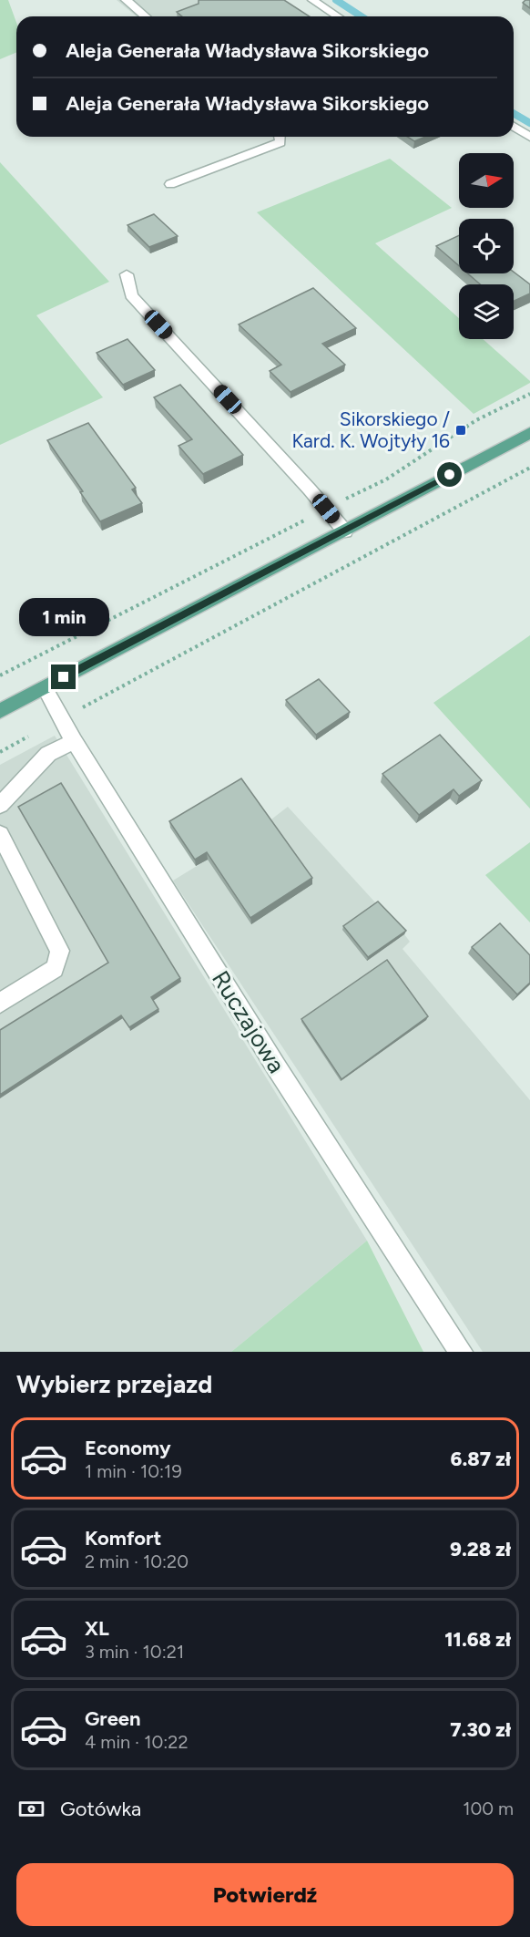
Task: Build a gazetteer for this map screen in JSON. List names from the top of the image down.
{
  "streets": {
    "street": ["Ruczajowa"]
  },
  "places": {
    "transit": ["Sikorskiego / Kard. K. Wojtyły 16"]
  },
  "north": "right",
  "page": {
    "banner": ["Aleja Generała Władysława Sikorskiego", "Aleja Generała Władysława Sikorskiego"],
    "bubble": "1 min",
    "heading": "Wybierz przejazd",
    "list": [
      {
        "name": "Economy",
        "note": "1 min · 10:19",
        "value": "6.87 zł"
      },
      {
        "name": "Komfort",
        "note": "2 min · 10:20",
        "value": "9.28 zł"
      },
      {
        "name": "XL",
        "note": "3 min · 10:21",
        "value": "11.68 zł"
      },
      {
        "name": "Green",
        "note": "4 min · 10:22",
        "value": "7.30 zł"
      }
    ],
    "pay": ["Gotówka", "100 m"],
    "buttons": "Potwierdź"
  }
}
